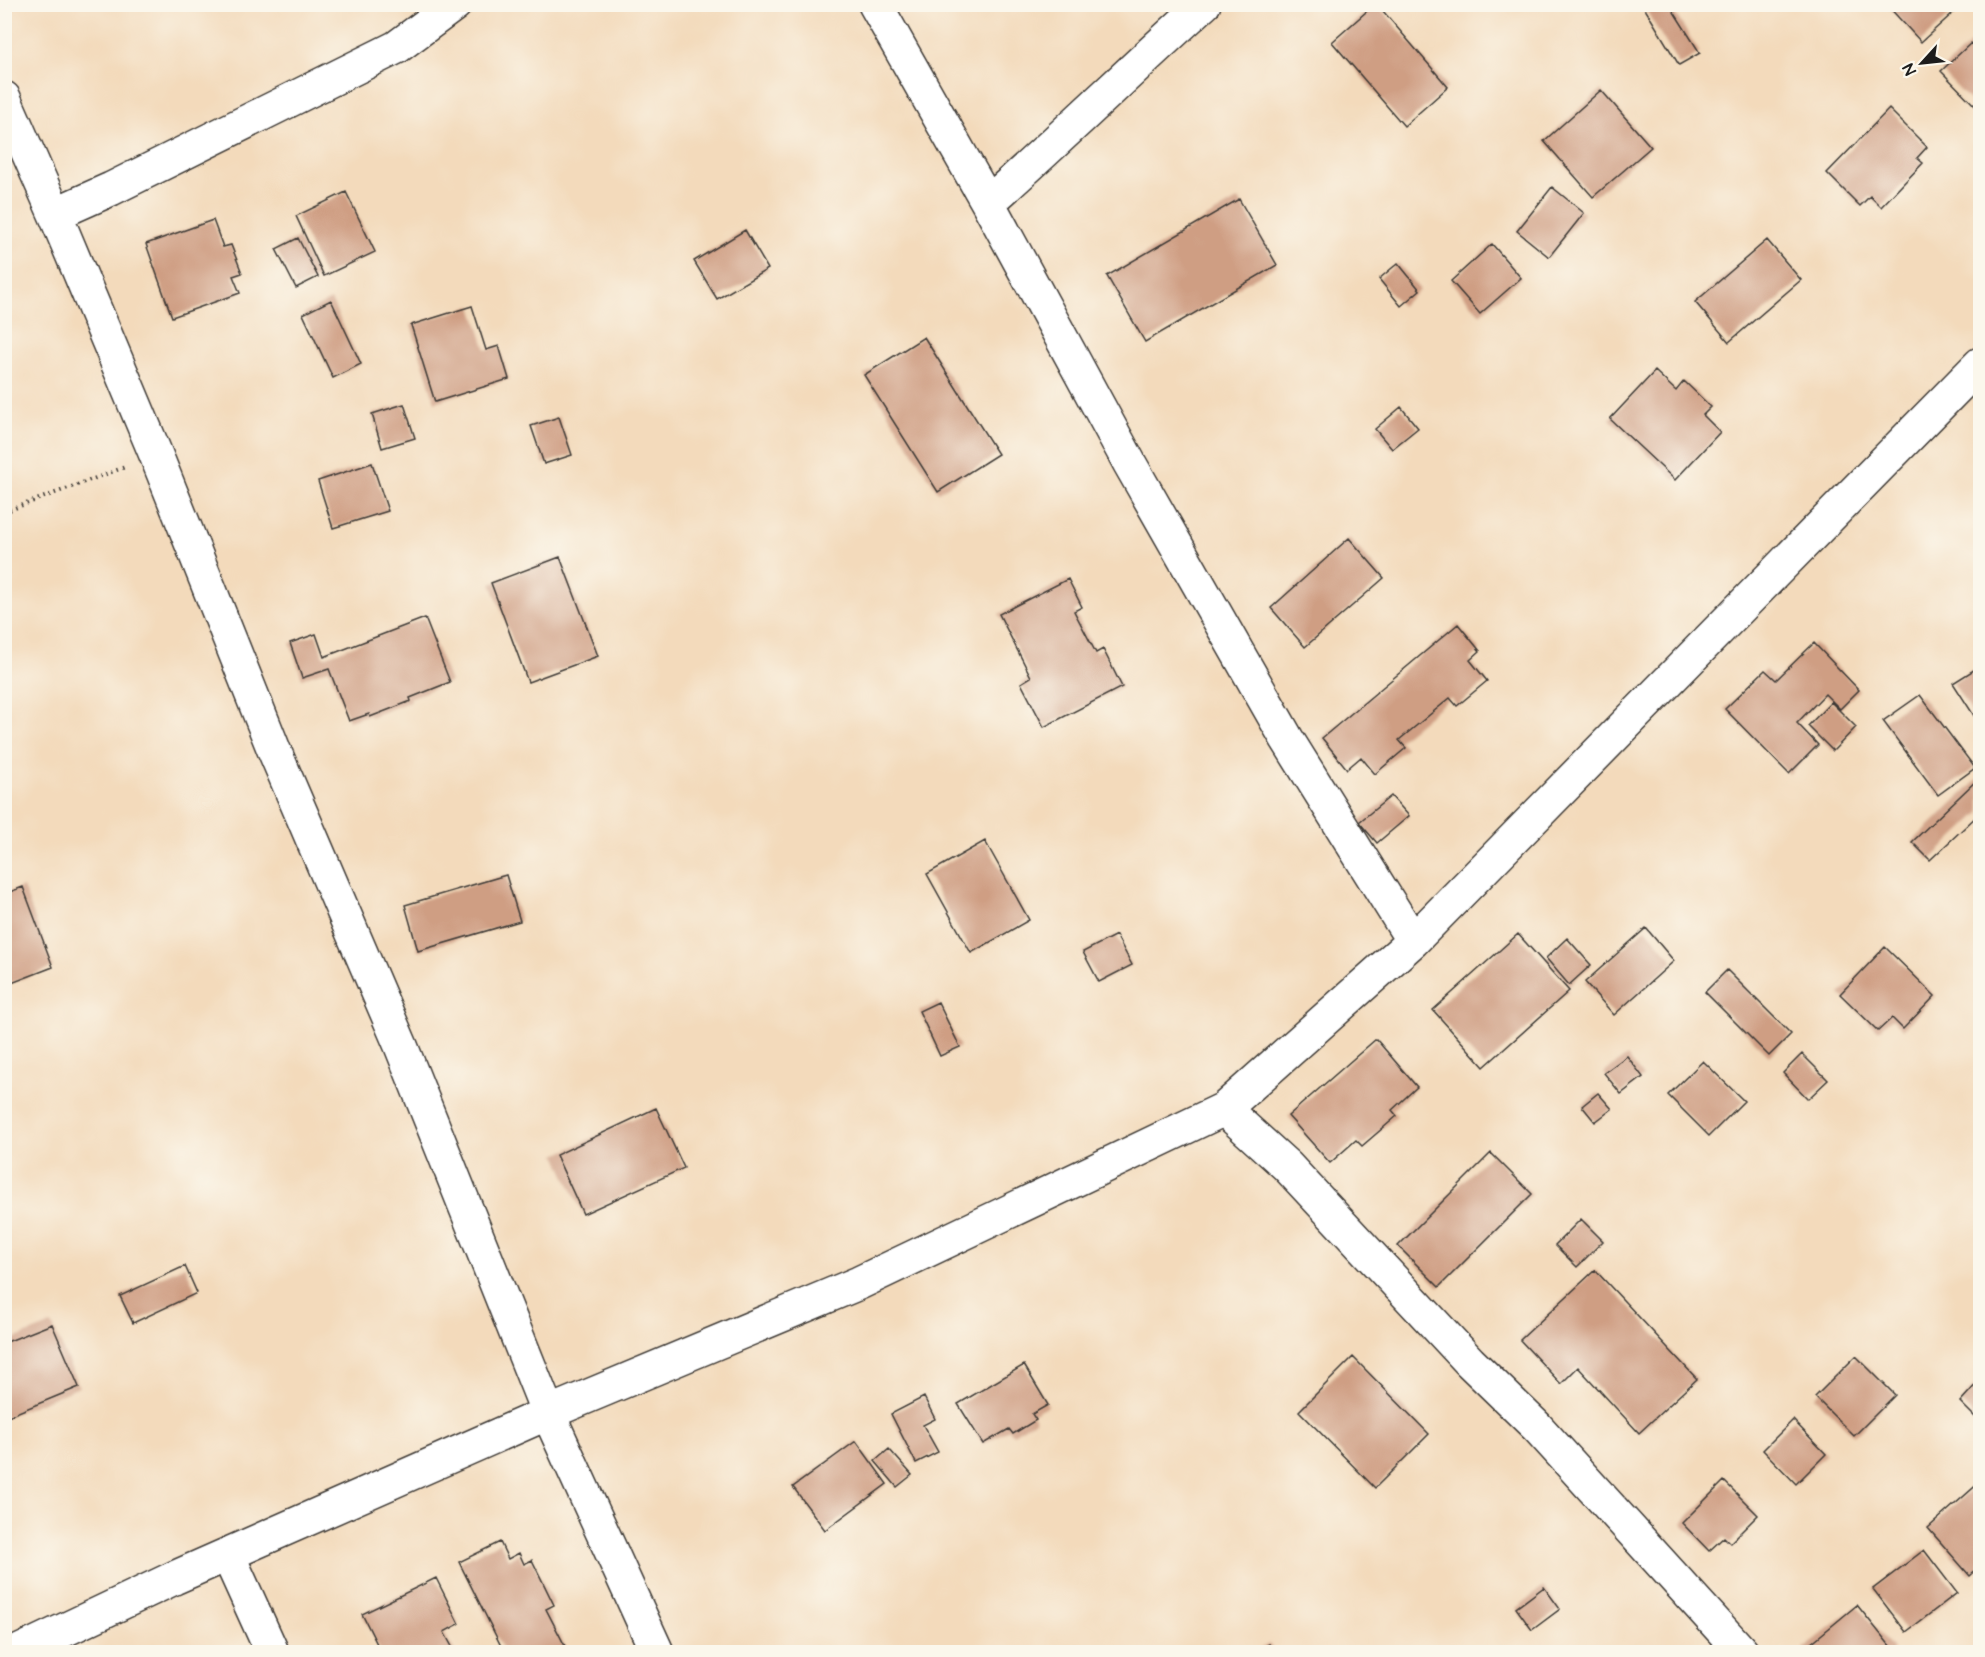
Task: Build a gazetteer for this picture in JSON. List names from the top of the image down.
{
  "north": "bottom left"
}
